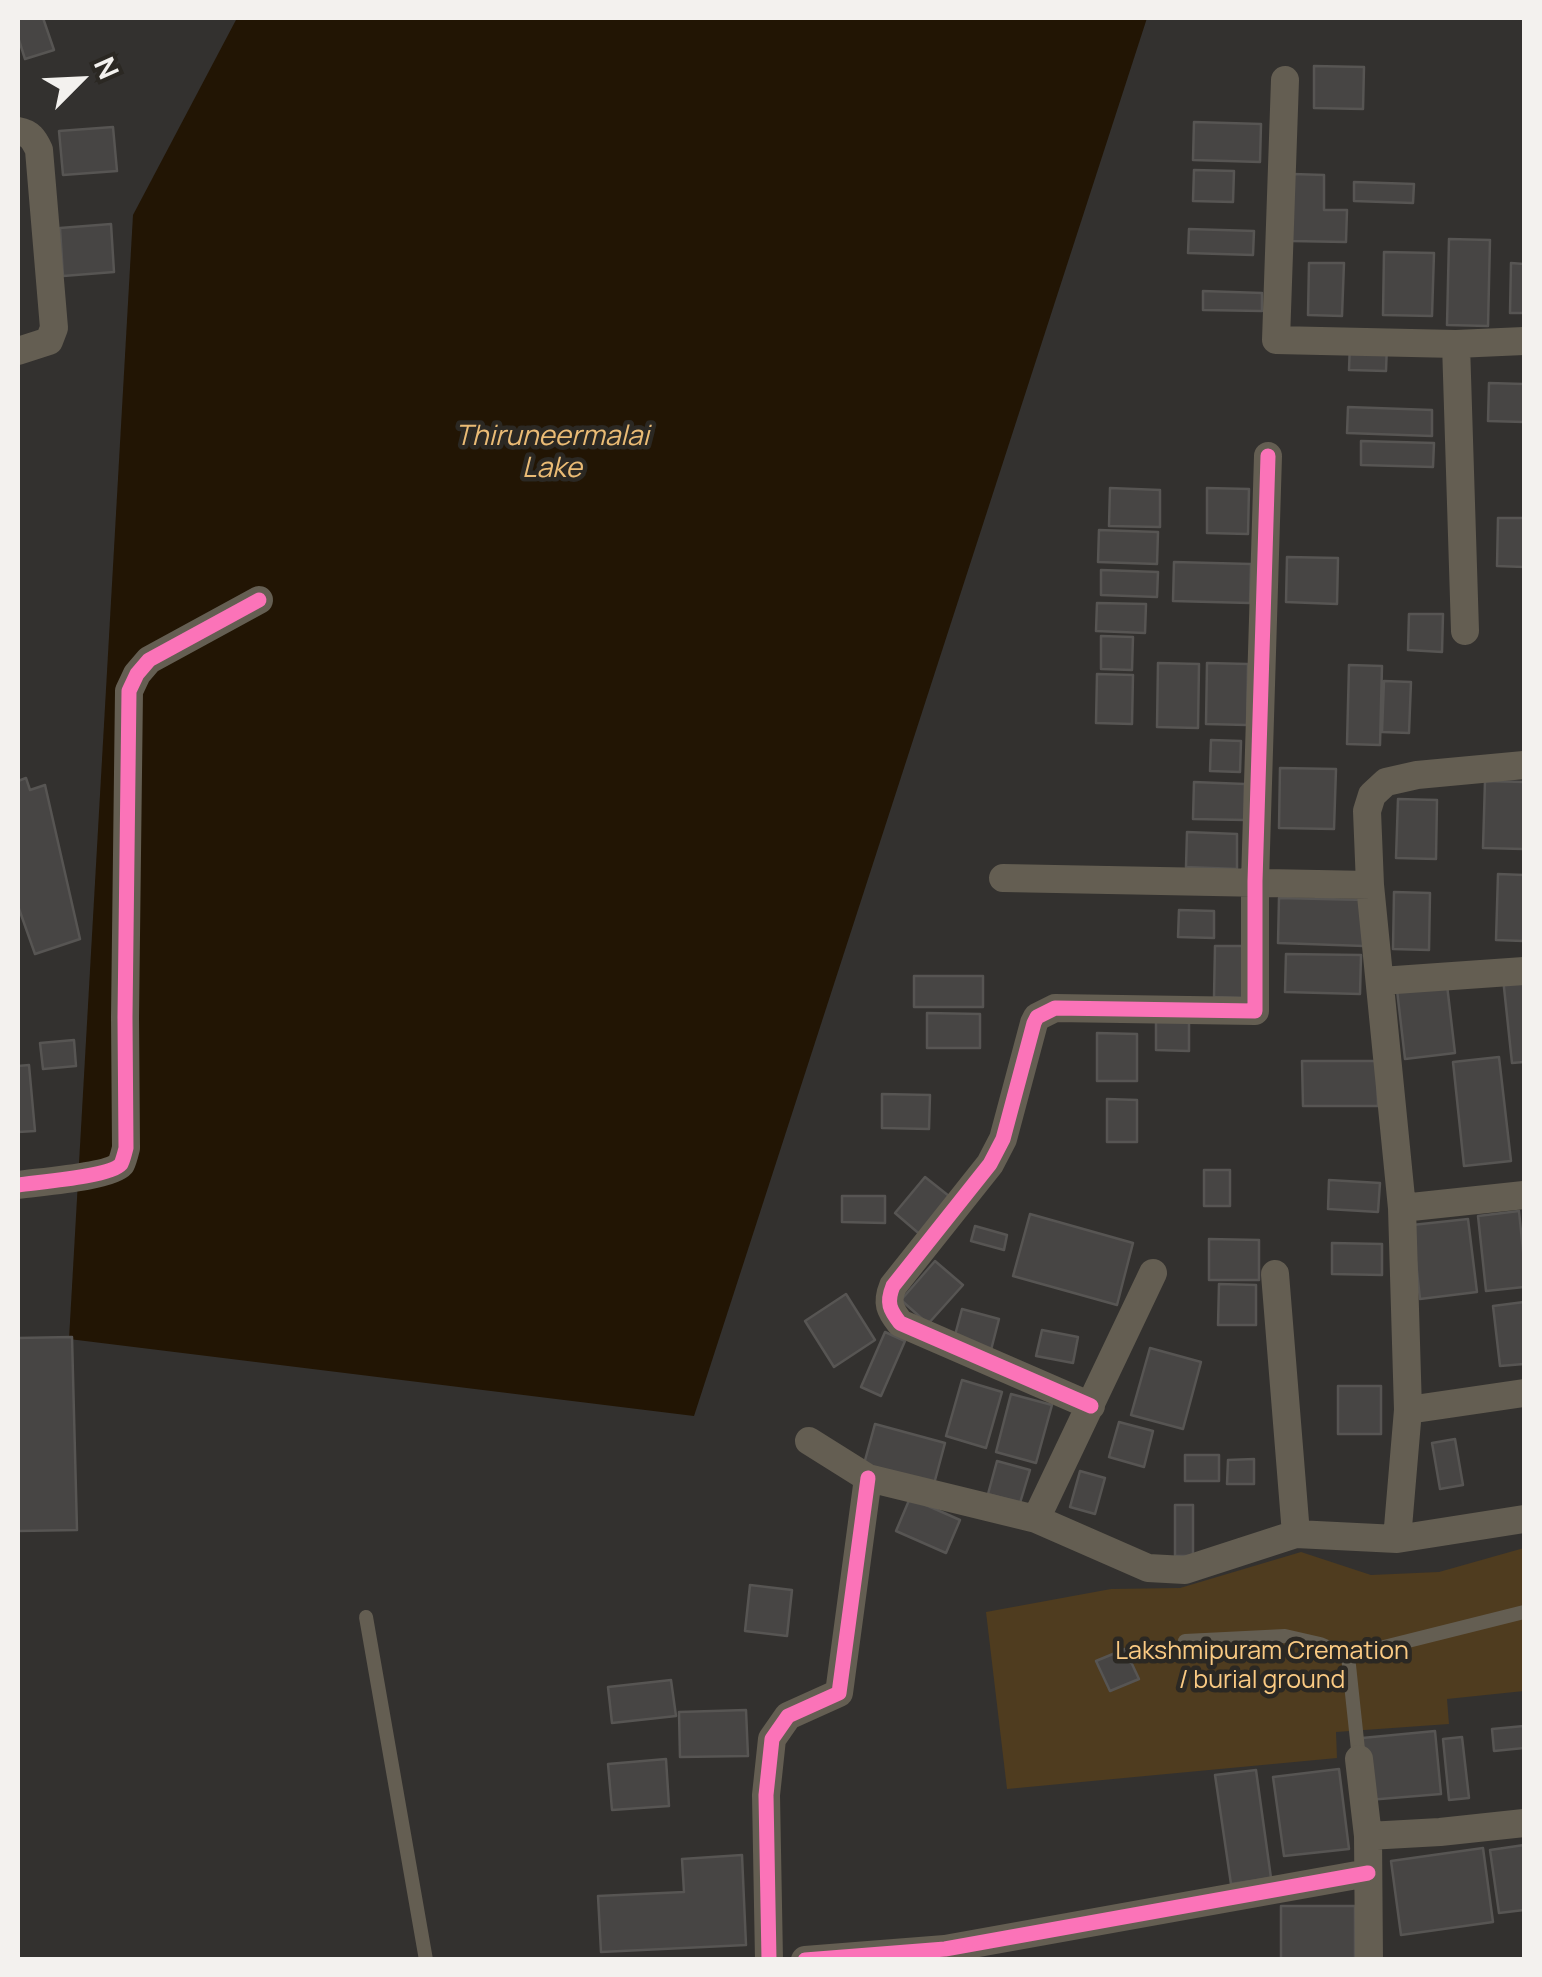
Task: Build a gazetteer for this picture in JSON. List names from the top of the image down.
{
  "water": ["Thiruneermalai Lake"],
  "parks": ["Lakshmipuram Cremation / burial ground"],
  "north": "top right"
}
